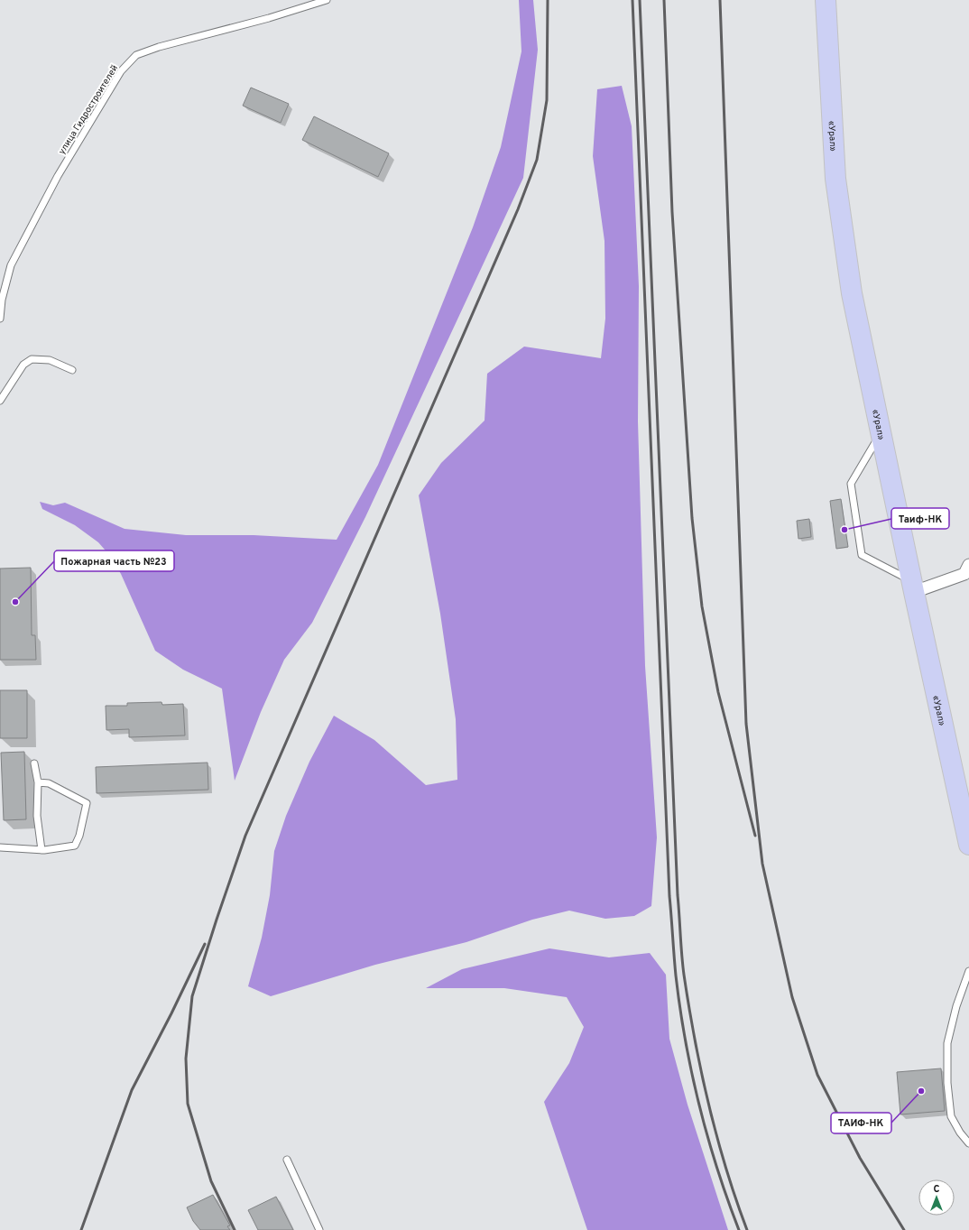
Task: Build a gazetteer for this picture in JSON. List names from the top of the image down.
{
  "streets": {
    "highway": ["«Урал»"],
    "lane": ["улица Гидростроителей"]
  },
  "places": ["Таиф-НК", "Пожарная часть №23", "ТАИФ-НК"],
  "north": "top"
}
